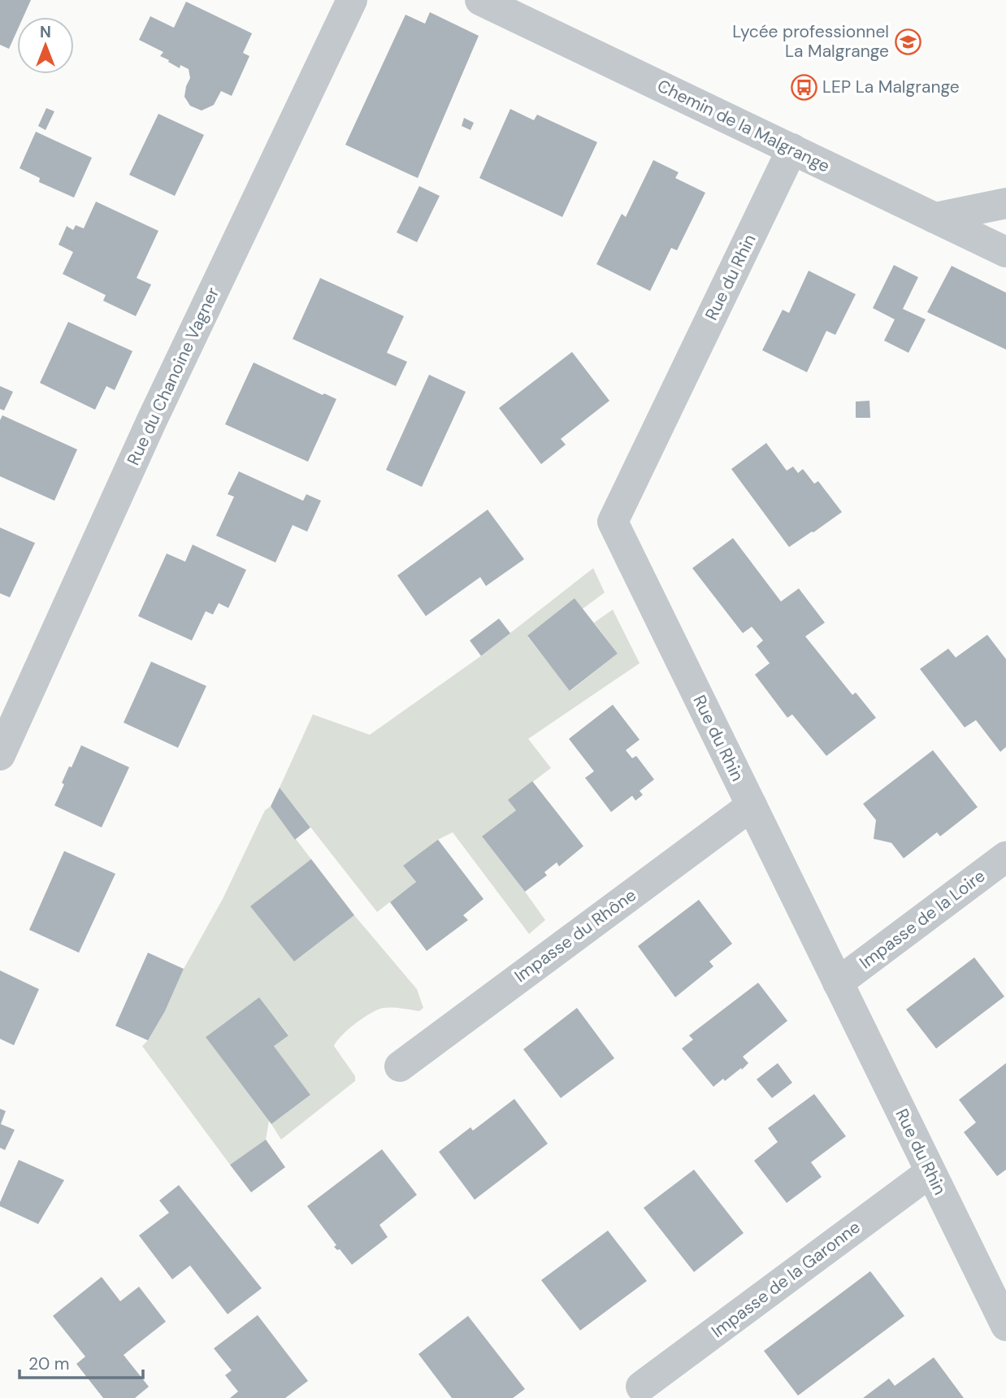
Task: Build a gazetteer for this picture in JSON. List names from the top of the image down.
{
  "streets": {
    "street": [
      "Chemin de la Malgrange",
      "Rue du Rhin",
      "Rue du Chanoine Vagner",
      "Impasse de la Loire",
      "Impasse du Rhône",
      "Impasse de la Garonne"
    ]
  },
  "crossings": [
    ["Chemin de la Malgrange", "Rue du Rhin"],
    ["Rue du Rhin", "Impasse de la Loire"],
    ["Rue du Rhin", "Impasse du Rhône"],
    ["Rue du Rhin", "Impasse de la Garonne"]
  ],
  "places": {
    "school or university": ["Lycée professionnel La Malgrange"],
    "bus stop": ["LEP La Malgrange"]
  },
  "scale_bar": "20 m",
  "north": "top"
}
